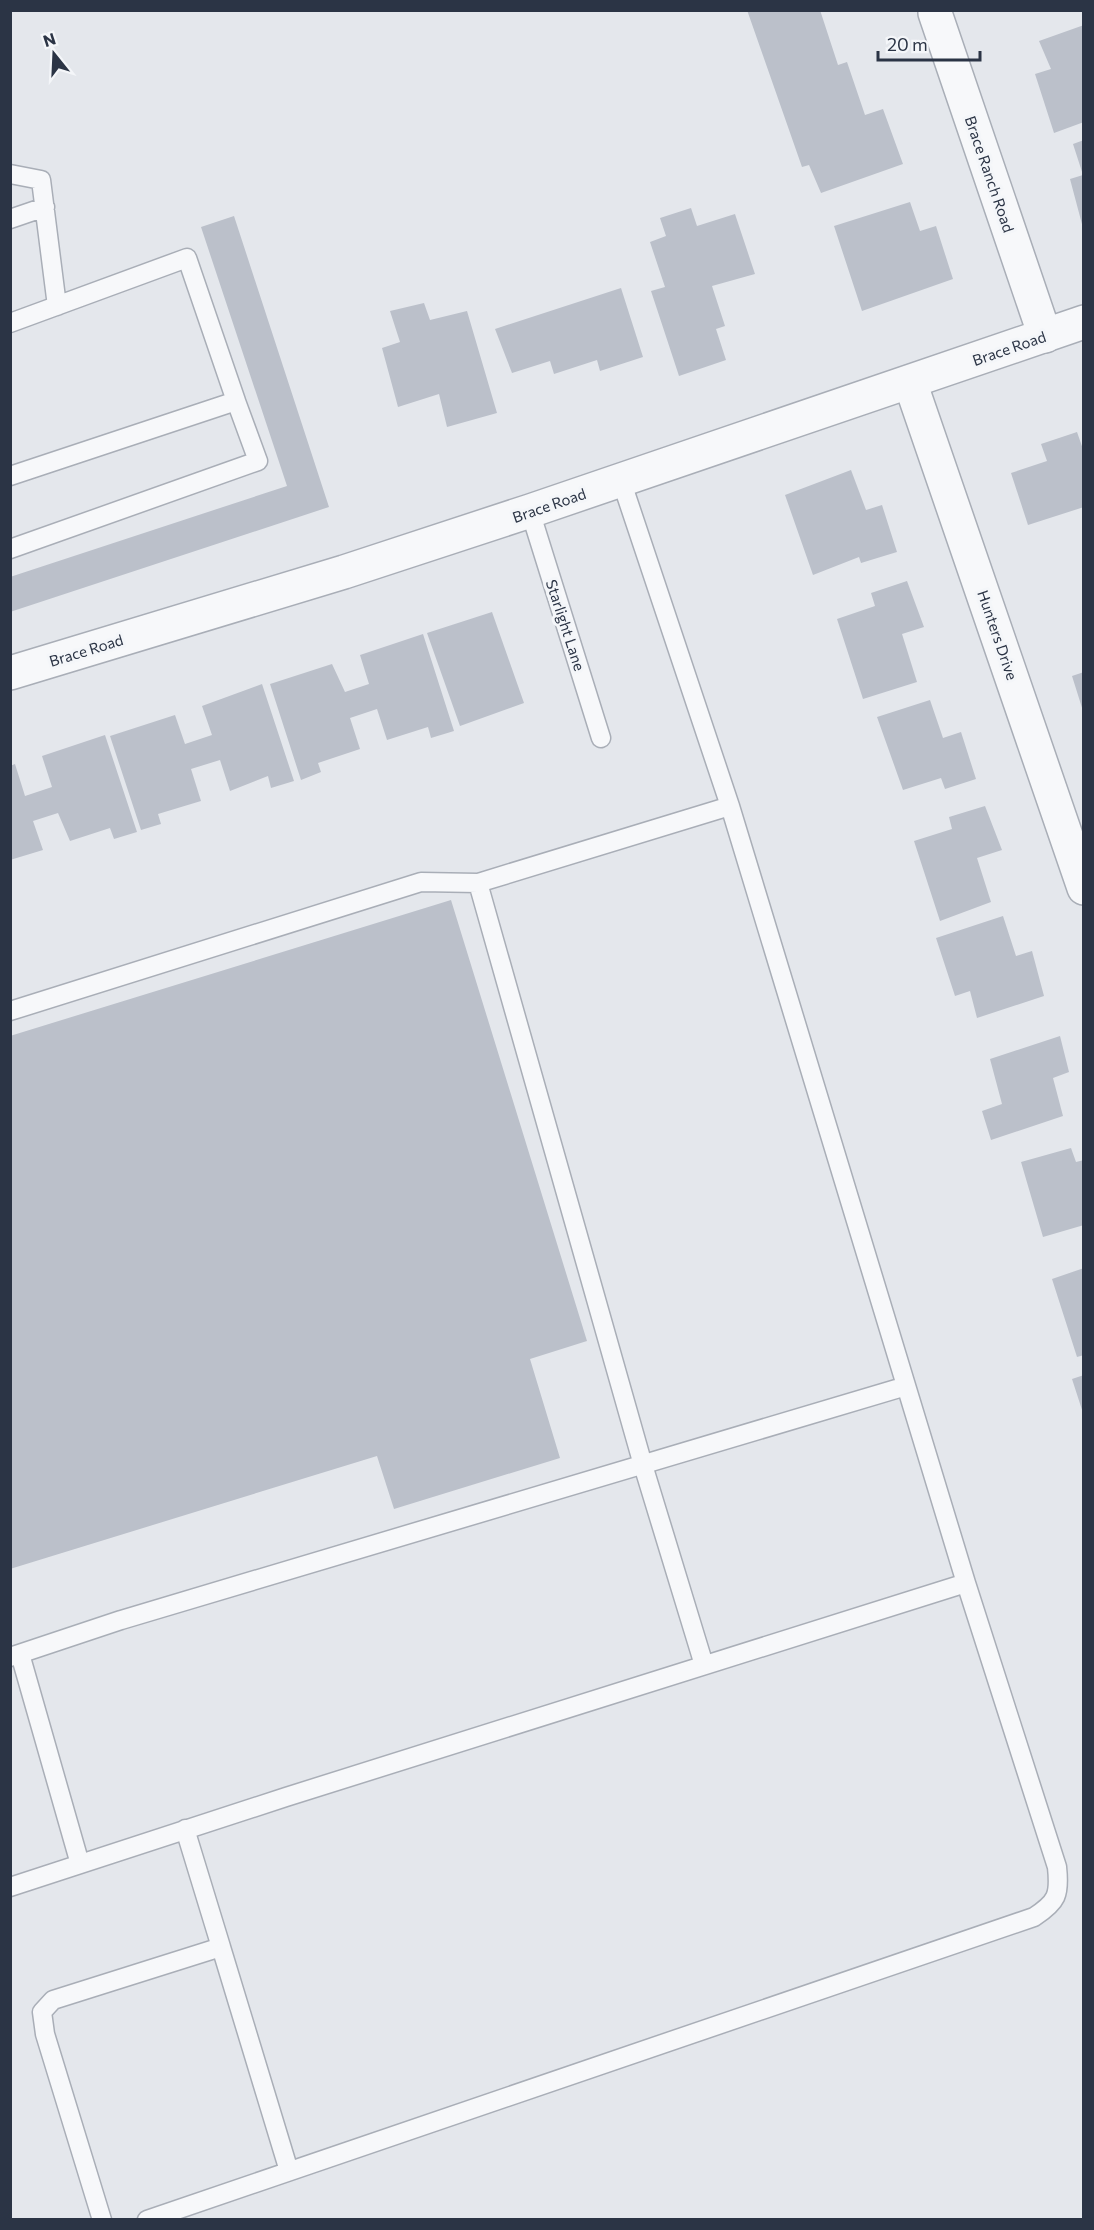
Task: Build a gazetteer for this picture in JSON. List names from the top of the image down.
{
  "streets": {
    "street": ["Brace Ranch Road", "Brace Road", "Hunters Drive"],
    "lane": ["Starlight Lane"]
  },
  "crossings": [
    ["Brace Ranch Road", "Brace Road"],
    ["Brace Road", "Starlight Lane"],
    ["Brace Road", "Hunters Drive"]
  ],
  "scale_bar": "20 m",
  "north": "top"
}
